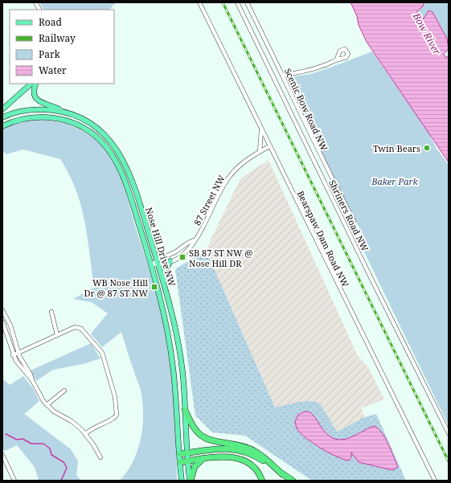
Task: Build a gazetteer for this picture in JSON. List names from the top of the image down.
{
  "streets": {
    "main road": ["Nose Hill Drive NW"],
    "street": [
      "Scenic Bow Road NW",
      "87 Street NW",
      "Shriners Road NW",
      "Bearspaw Dam Road NW"
    ]
  },
  "crossings": [
    ["87 Street NW", "Bearspaw Dam Road NW"],
    ["87 Street NW", "Nose Hill Drive NW"]
  ],
  "water": ["Bow River"],
  "parks": ["Baker Park"],
  "places": {
    "other": ["Twin Bears"],
    "transit": ["SB 87 ST NW @ Nose Hill DR", "WB Nose Hill Dr @ 87 ST NW"]
  },
  "legend": [
    "Road",
    "Railway",
    "Park",
    "Water"
  ]
}
